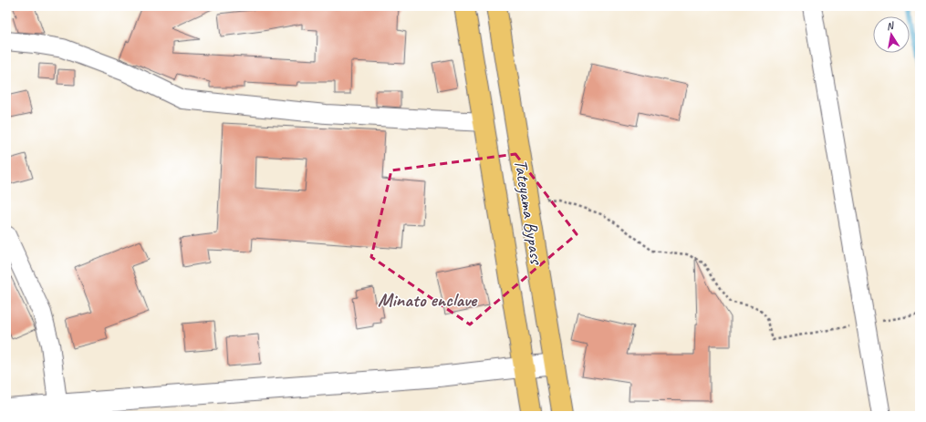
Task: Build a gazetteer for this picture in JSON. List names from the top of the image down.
{
  "streets": {
    "highway": ["Tateyama Bypass"]
  },
  "districts": ["Minato enclave"],
  "north": "top"
}
